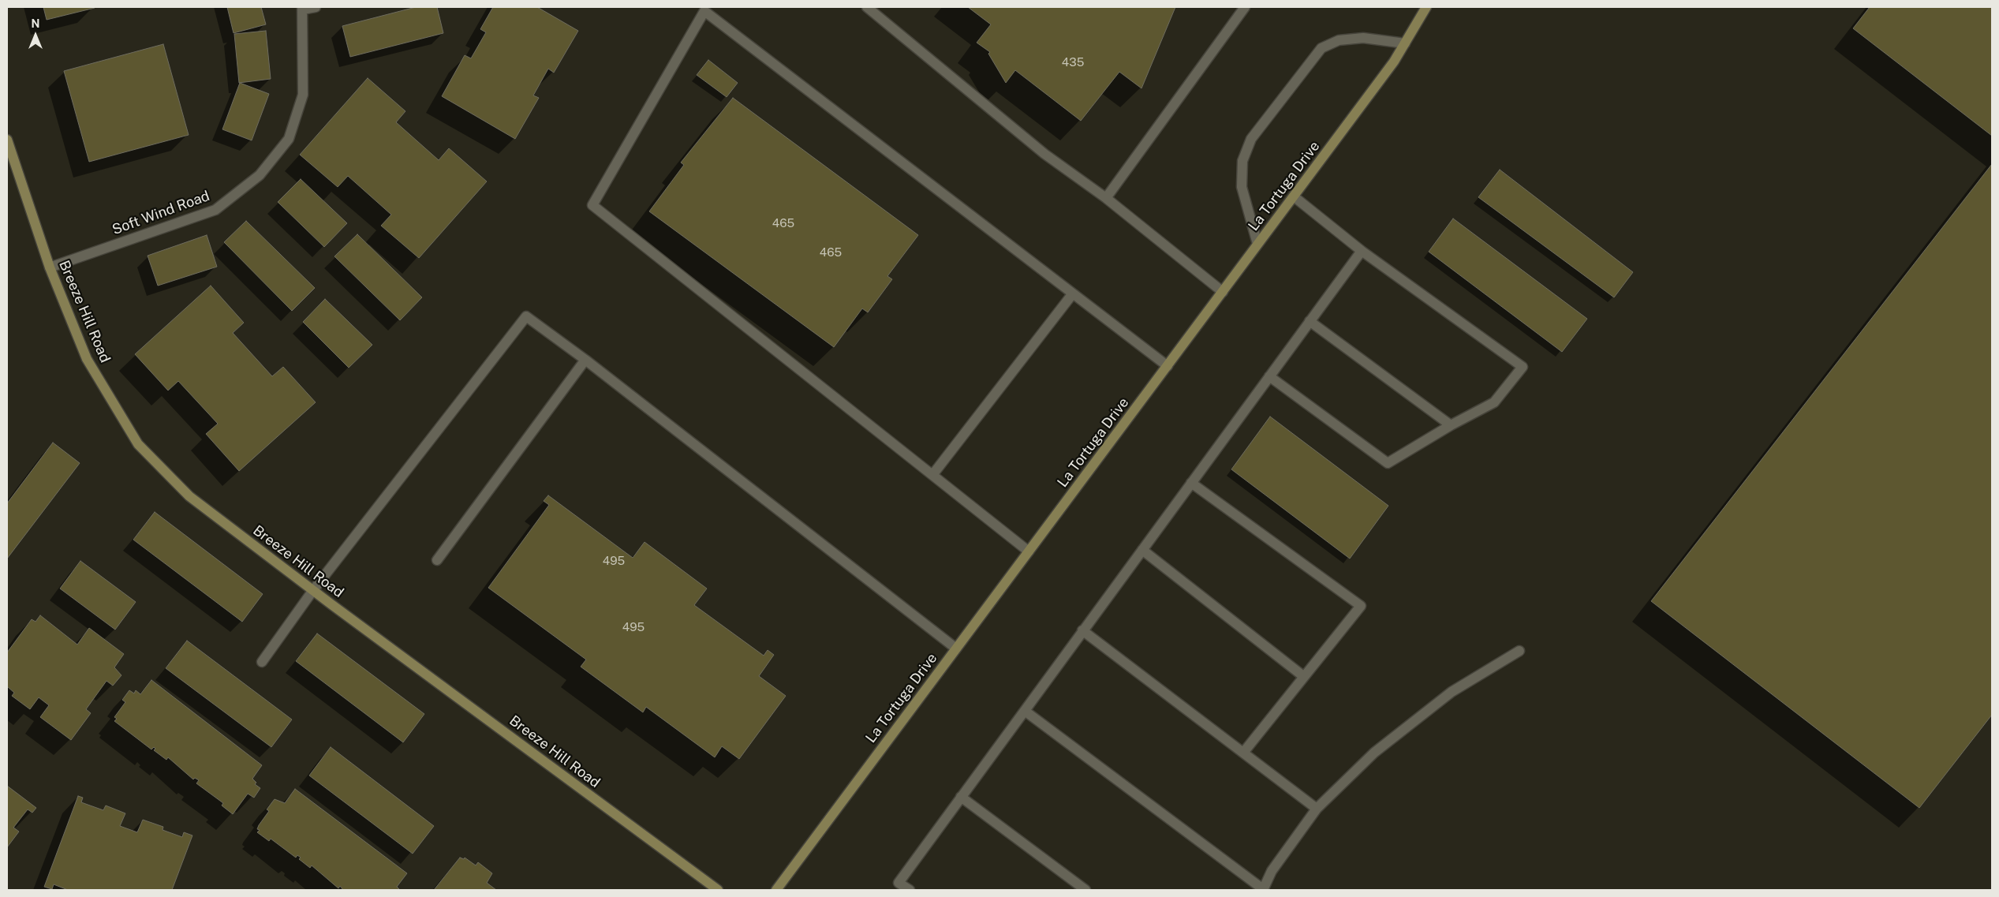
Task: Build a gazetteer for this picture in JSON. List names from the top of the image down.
{
  "streets": {
    "street": ["La Tortuga Drive", "Soft Wind Road", "Breeze Hill Road"]
  },
  "crossings": [
    ["Soft Wind Road", "Breeze Hill Road"]
  ],
  "house_numbers": [
    "435",
    "465",
    "465",
    "495",
    "495"
  ],
  "north": "top"
}
